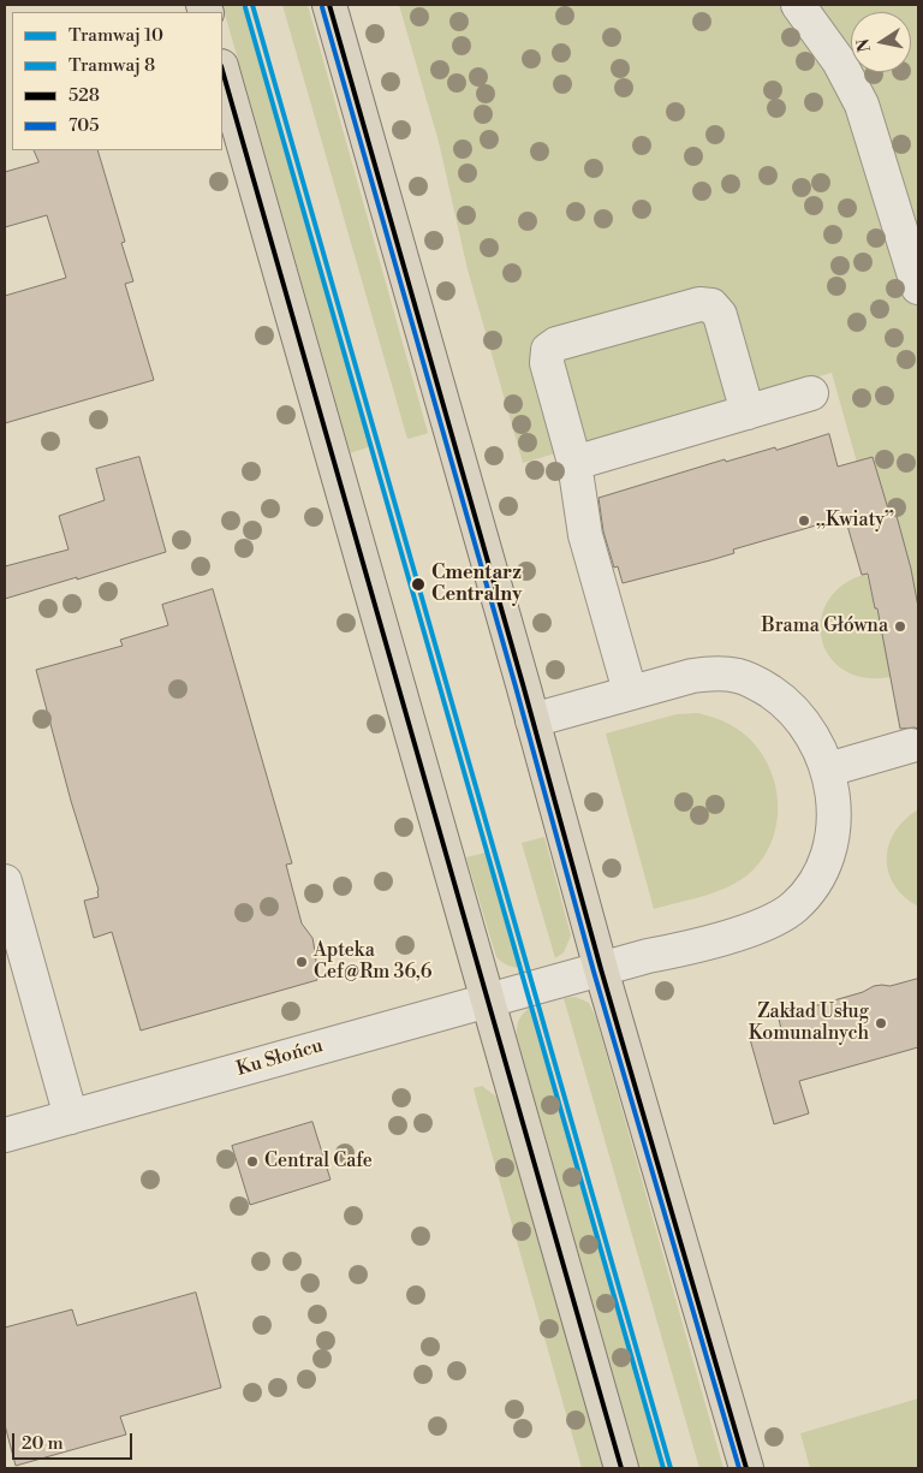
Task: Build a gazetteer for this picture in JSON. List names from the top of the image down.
{
  "streets": {
    "street": ["Ku Słońcu"]
  },
  "places": [
    "„Kwiaty”",
    "Cmentarz Centralny",
    "Brama Główna",
    "Apteka Cef@Rm 36,6",
    "Zakład Usług Komunalnych",
    "Central Cafe"
  ],
  "lines": [
    "tram line 10",
    "transit line 528",
    "tram line 8",
    "transit line 705"
  ],
  "legend": [
    "Tramwaj 10",
    "Tramwaj 8",
    "528",
    "705"
  ],
  "scale_bar": "20 m",
  "north": "left"
}
